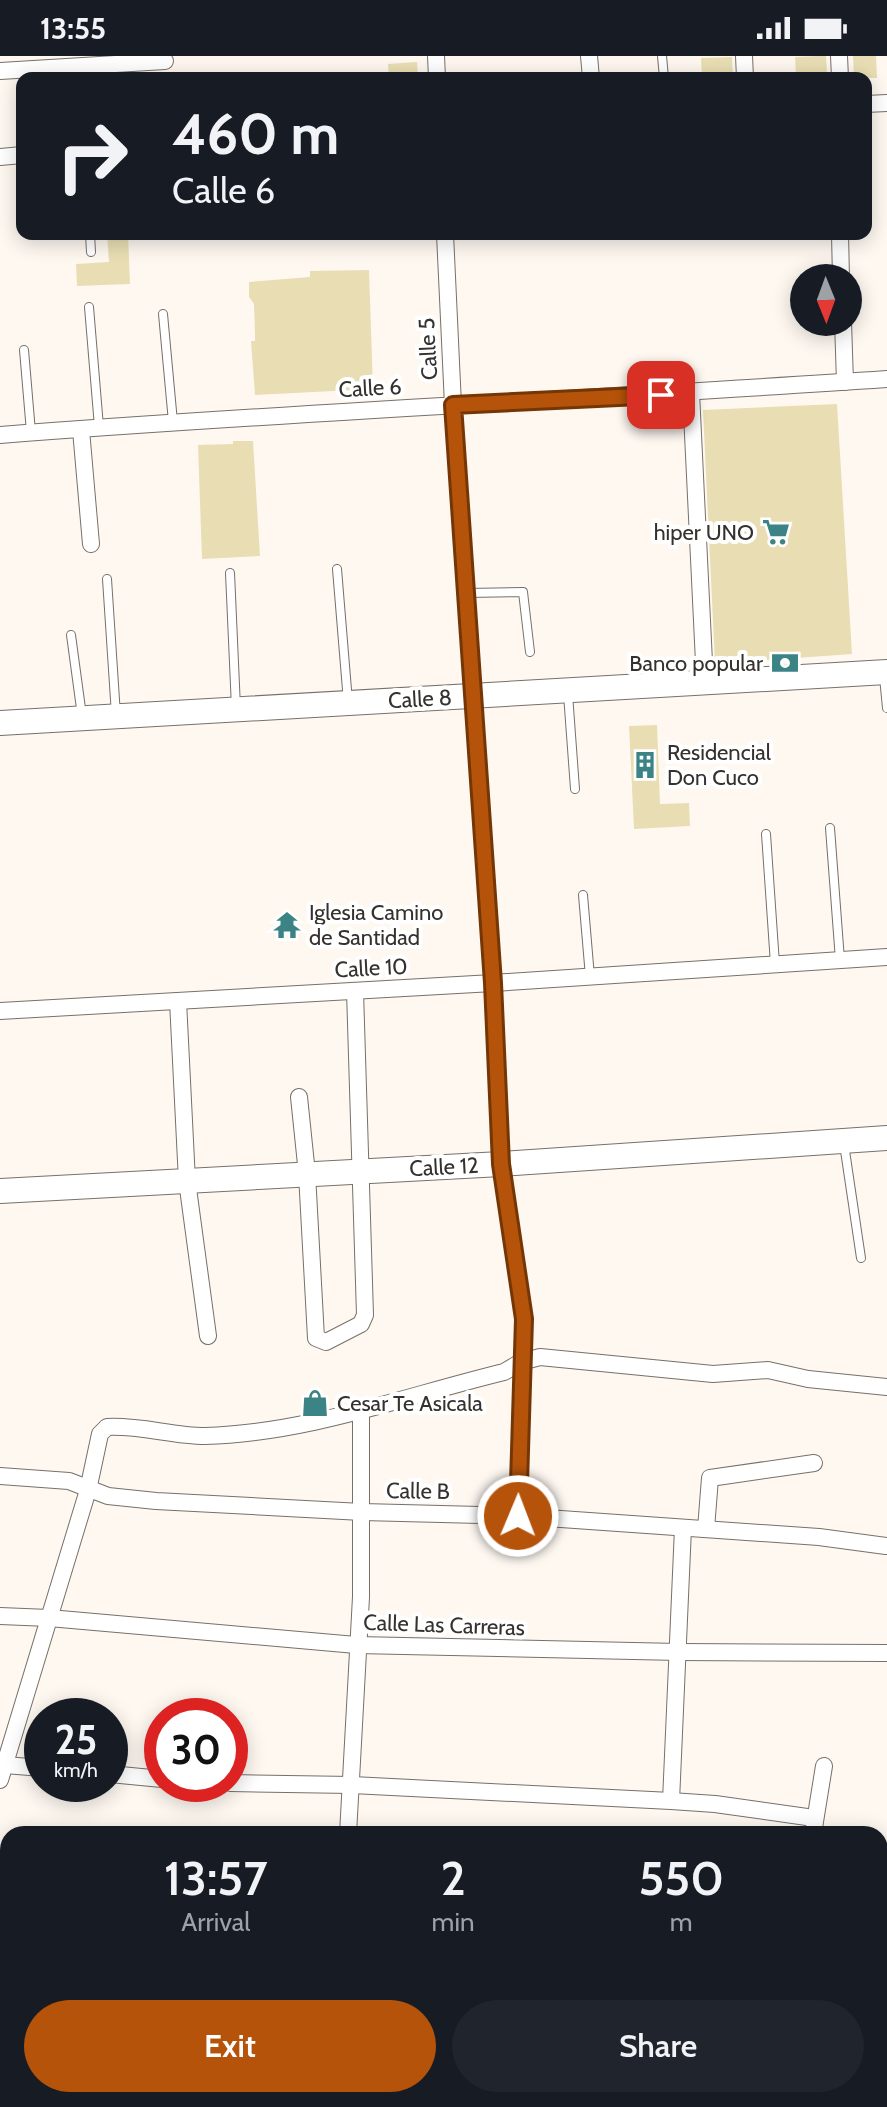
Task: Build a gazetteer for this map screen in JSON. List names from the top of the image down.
{
  "streets": {
    "street": [
      "Calle 5",
      "Calle 6",
      "Calle 8",
      "Calle 10",
      "Calle 12",
      "Calle B",
      "Calle Las Carreras"
    ]
  },
  "crossings": [
    ["Calle 5", "Calle 6"],
    ["Calle 5", "Calle 8"],
    ["Calle 5", "Calle 10"],
    ["Calle 5", "Calle 12"],
    ["Calle 5", "Calle B"]
  ],
  "places": {
    "supermarket": ["hiper UNO"],
    "bank": ["Banco popular"],
    "building": ["Residencial Don Cuco"],
    "temple": ["Iglesia Camino de Santidad"],
    "shop": ["Cesar Te Asicala"]
  },
  "north": "bottom",
  "page": {
    "status": "13:55",
    "turn": ["460 m", "Calle 6"],
    "speed": "25 km/h",
    "limit": "30",
    "eta": [
      "13:57",
      "Arrival",
      "2",
      "min",
      "550",
      "m"
    ],
    "buttons": ["Exit", "Share"]
  }
}
